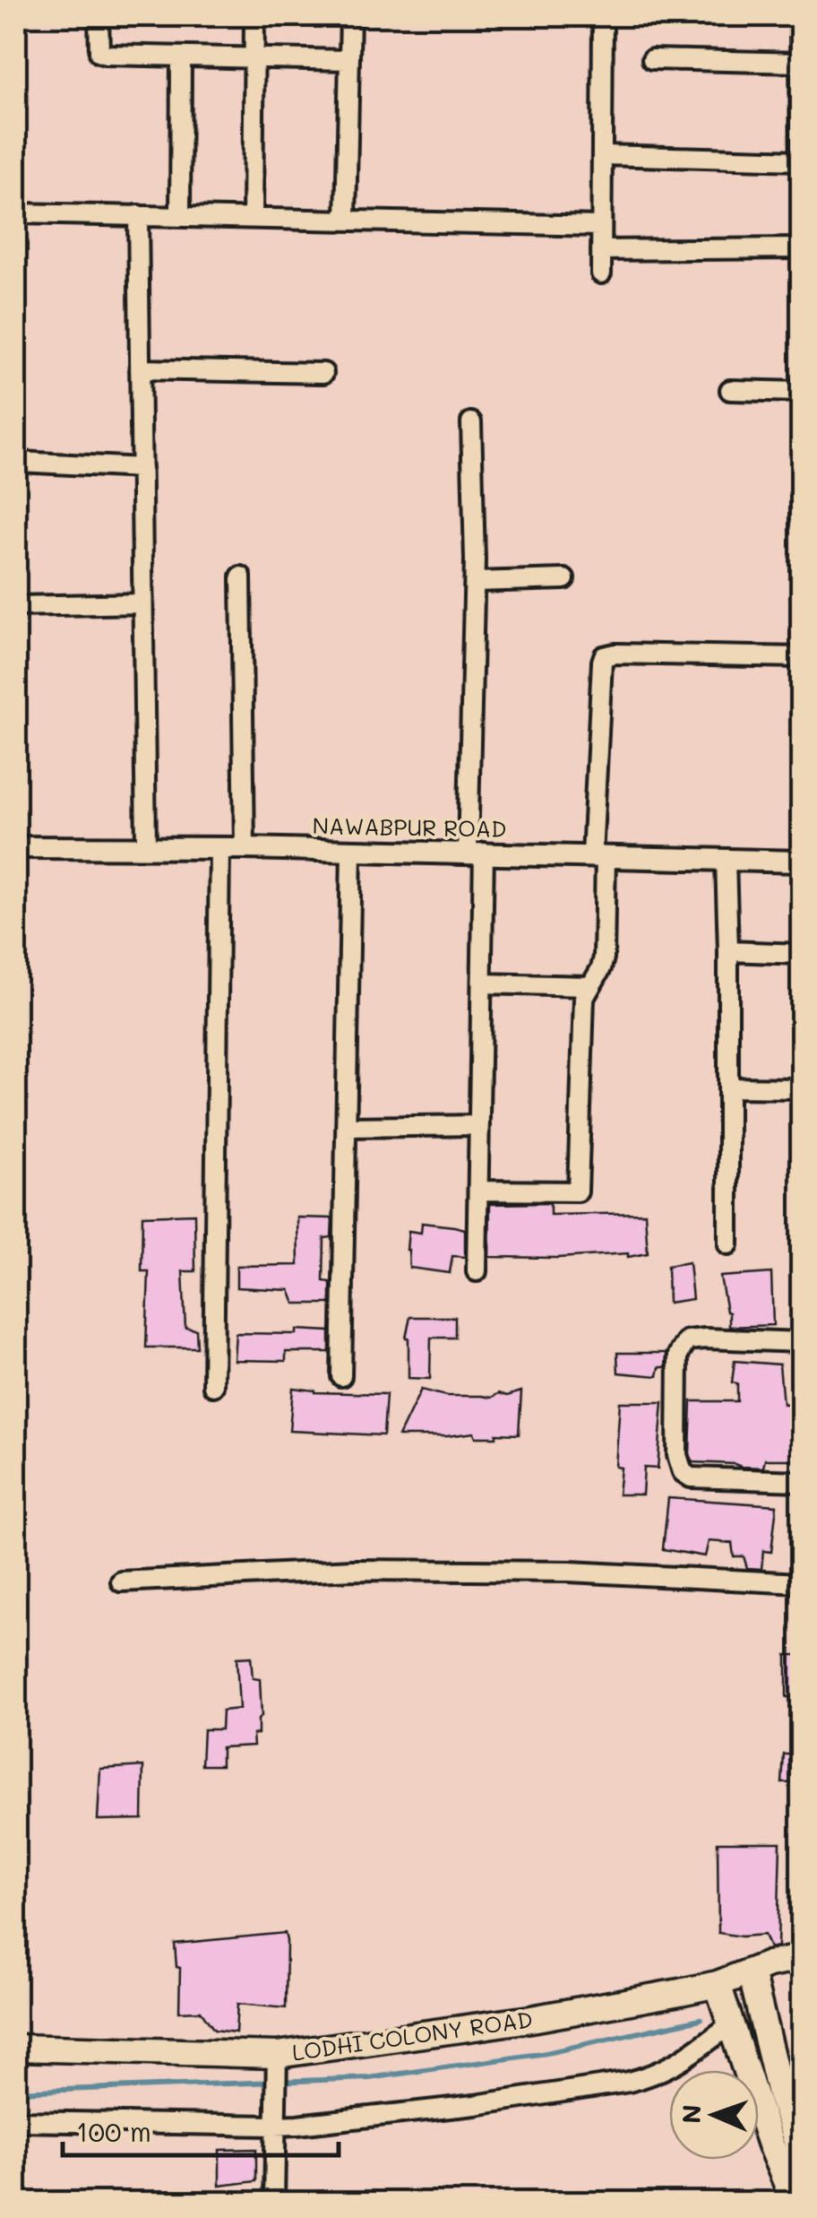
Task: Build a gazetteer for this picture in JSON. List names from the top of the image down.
{
  "streets": {
    "main road": ["LODHI COLONY ROAD"],
    "street": ["NAWABPUR ROAD"]
  },
  "scale_bar": "100 m",
  "north": "left"
}
